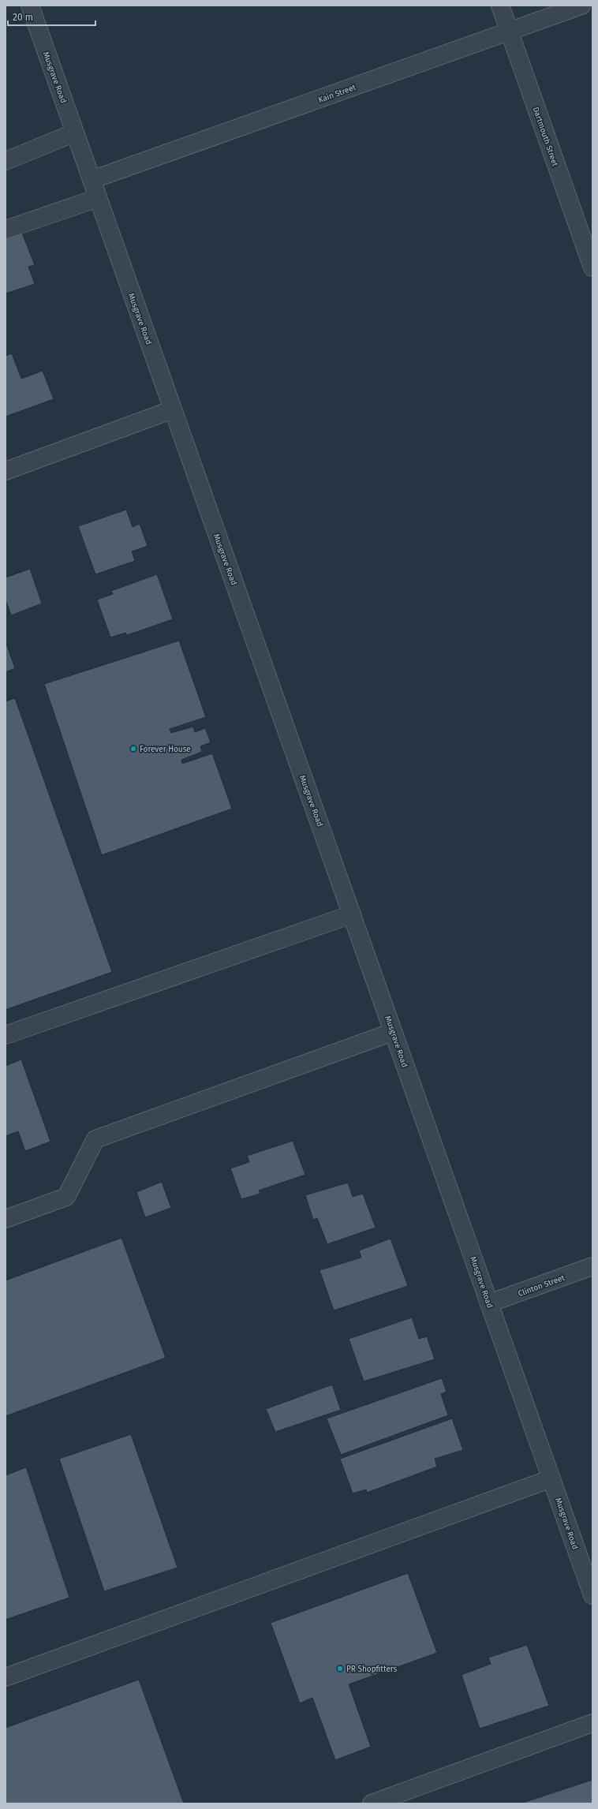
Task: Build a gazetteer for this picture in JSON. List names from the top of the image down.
{
  "streets": {
    "street": [
      "Musgrave Road",
      "Kain Street",
      "Dartmouth Street",
      "Clinton Street"
    ]
  },
  "crossings": [
    ["Musgrave Road", "Kain Street"],
    ["Musgrave Road", "Clinton Street"],
    ["Kain Street", "Dartmouth Street"]
  ],
  "places": ["Forever House", "PR Shopfitters"],
  "scale_bar": "20 m"
}
